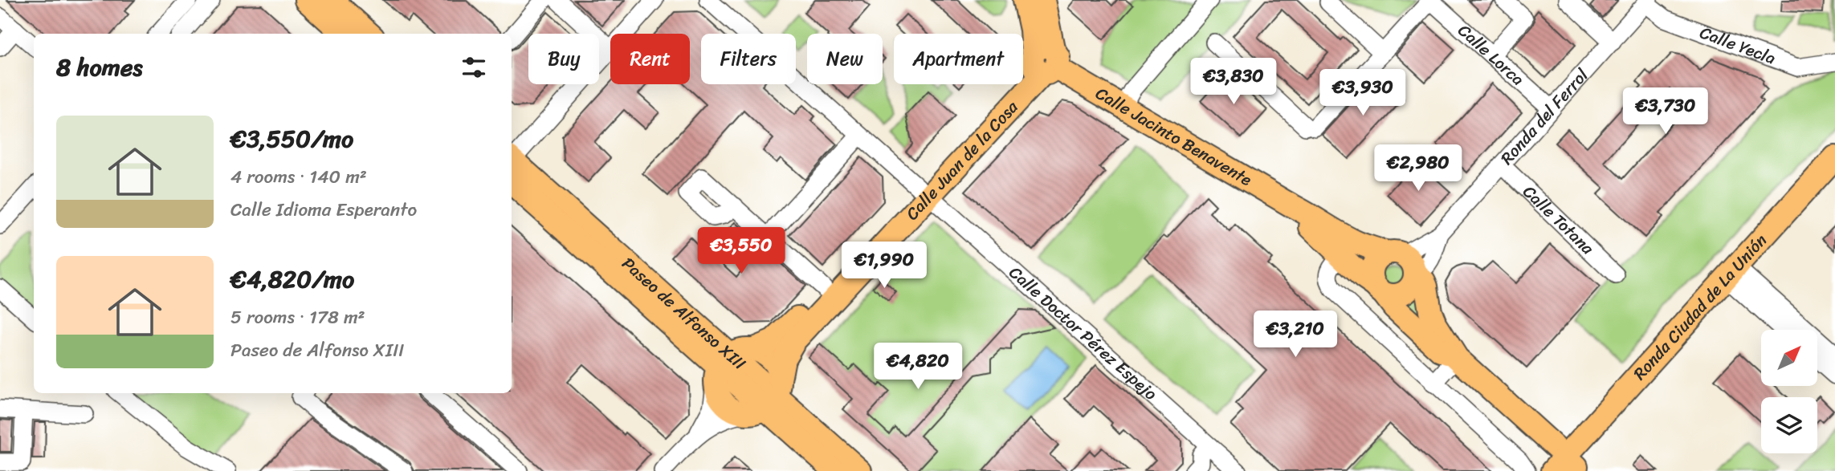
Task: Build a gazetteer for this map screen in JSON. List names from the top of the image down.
{
  "streets": {
    "main road": [
      "Calle Jacinto Benavente",
      "Calle Juan de la Cosa",
      "Ronda Ciudad de La Unión",
      "Paseo de Alfonso XIII"
    ],
    "street": [
      "Calle Yecla",
      "Calle Lorca",
      "Ronda del Ferrol",
      "Calle Totana",
      "Calle Doctor Pérez Espejo"
    ]
  },
  "crossings": [
    ["Calle Yecla", "Ronda del Ferrol"],
    ["Calle Lorca", "Ronda del Ferrol"],
    ["Ronda del Ferrol", "Calle Jacinto Benavente"],
    ["Ronda del Ferrol", "Calle Totana"],
    ["Calle Jacinto Benavente", "Calle Juan de la Cosa"],
    ["Calle Jacinto Benavente", "Ronda Ciudad de La Unión"],
    ["Calle Juan de la Cosa", "Paseo de Alfonso XIII"],
    ["Calle Juan de la Cosa", "Calle Doctor Pérez Espejo"]
  ],
  "north": "top right",
  "page": {
    "chip": [
      "Buy",
      "Rent",
      "Filters",
      "New",
      "Apartment"
    ],
    "heading": "8 homes",
    "price": [
      "€3,830",
      "€3,930",
      "€3,730",
      "€2,980",
      "€3,550",
      "€1,990",
      "€3,210",
      "€4,820"
    ],
    "list": [
      {
        "name": "€3,550/mo",
        "note": "4 rooms · 140 m² · Calle Idioma Esperanto"
      },
      {
        "name": "€4,820/mo",
        "note": "5 rooms · 178 m² · Paseo de Alfonso XIII"
      }
    ]
  }
}
